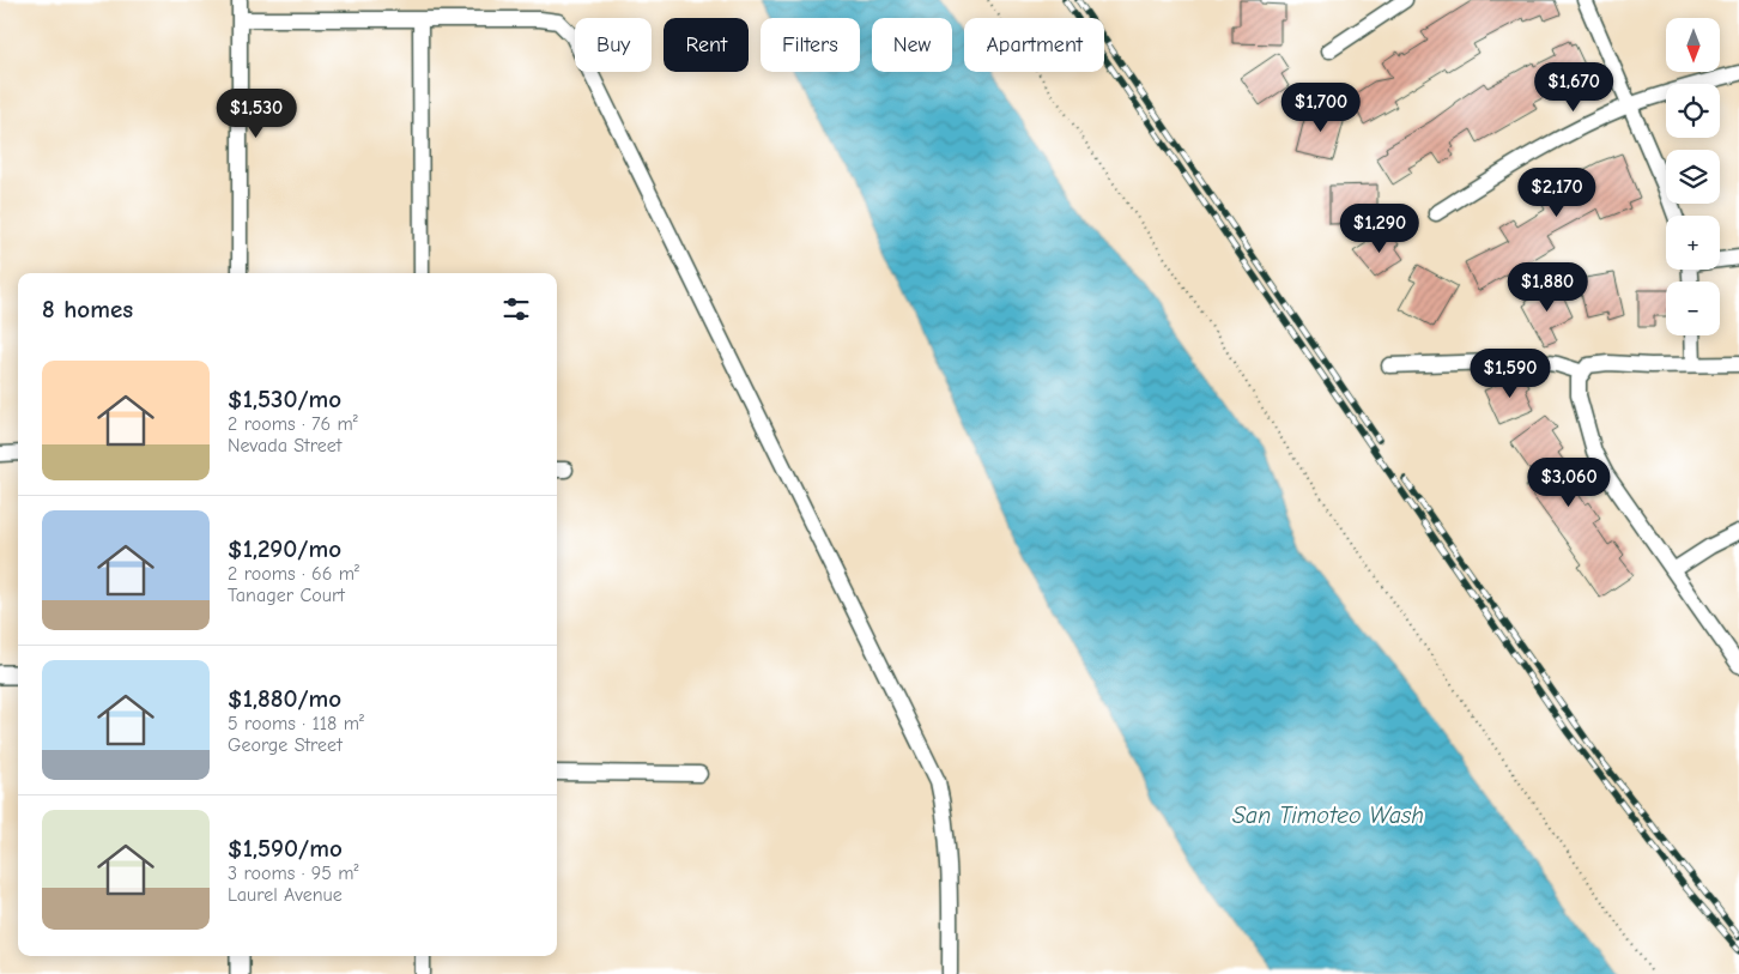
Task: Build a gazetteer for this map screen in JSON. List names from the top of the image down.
{
  "water": ["San Timoteo Wash"],
  "north": "bottom",
  "page": {
    "map_buttons": ["+", "−"],
    "chip": [
      "Buy",
      "Rent",
      "Filters",
      "New",
      "Apartment"
    ],
    "price": [
      "$1,670",
      "$1,700",
      "$1,530",
      "$2,170",
      "$1,290",
      "$1,880",
      "$1,590",
      "$3,060"
    ],
    "heading": "8 homes",
    "list": [
      {
        "name": "$1,530/mo",
        "note": "2 rooms · 76 m² · Nevada Street"
      },
      {
        "name": "$1,290/mo",
        "note": "2 rooms · 66 m² · Tanager Court"
      },
      {
        "name": "$1,880/mo",
        "note": "5 rooms · 118 m² · George Street"
      },
      {
        "name": "$1,590/mo",
        "note": "3 rooms · 95 m² · Laurel Avenue"
      }
    ]
  }
}
